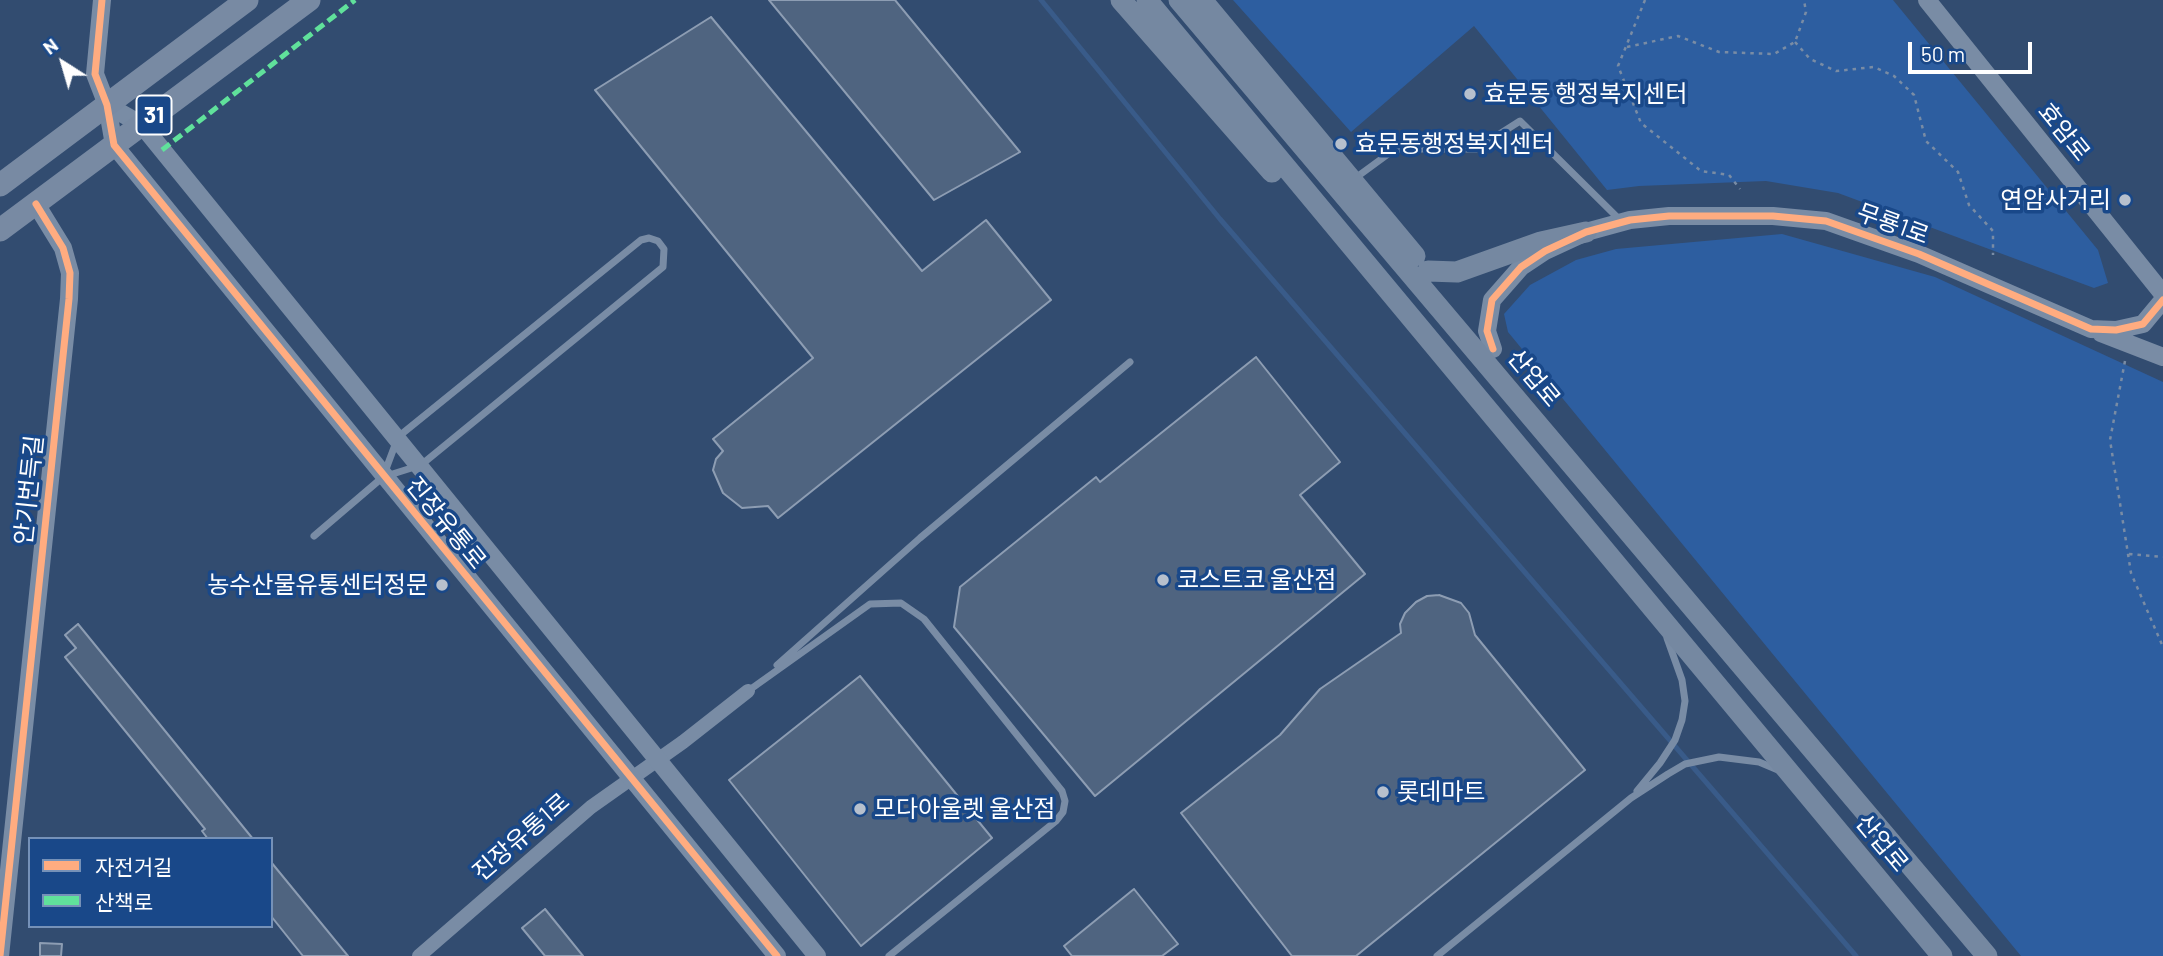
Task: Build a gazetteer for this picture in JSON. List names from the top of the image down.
{
  "streets": {
    "main road": ["31", "산업로"],
    "street": [
      "효암로",
      "무룡1로",
      "안기번득길",
      "진장유통로",
      "진장유통1로"
    ]
  },
  "crossings": [
    ["31", "안기번득길"],
    ["31", "진장유통로"],
    ["무룡1로", "산업로"],
    ["진장유통로", "진장유통1로"]
  ],
  "places": [
    "효문동 행정복지센터",
    "효문동행정복지센터",
    "연암사거리",
    "코스트코 울산점",
    "농수산물유통센터정문",
    "롯데마트",
    "모다아울렛 울산점"
  ],
  "legend": ["자전거길", "산책로"],
  "scale_bar": "50 m",
  "north": "top left"
}
